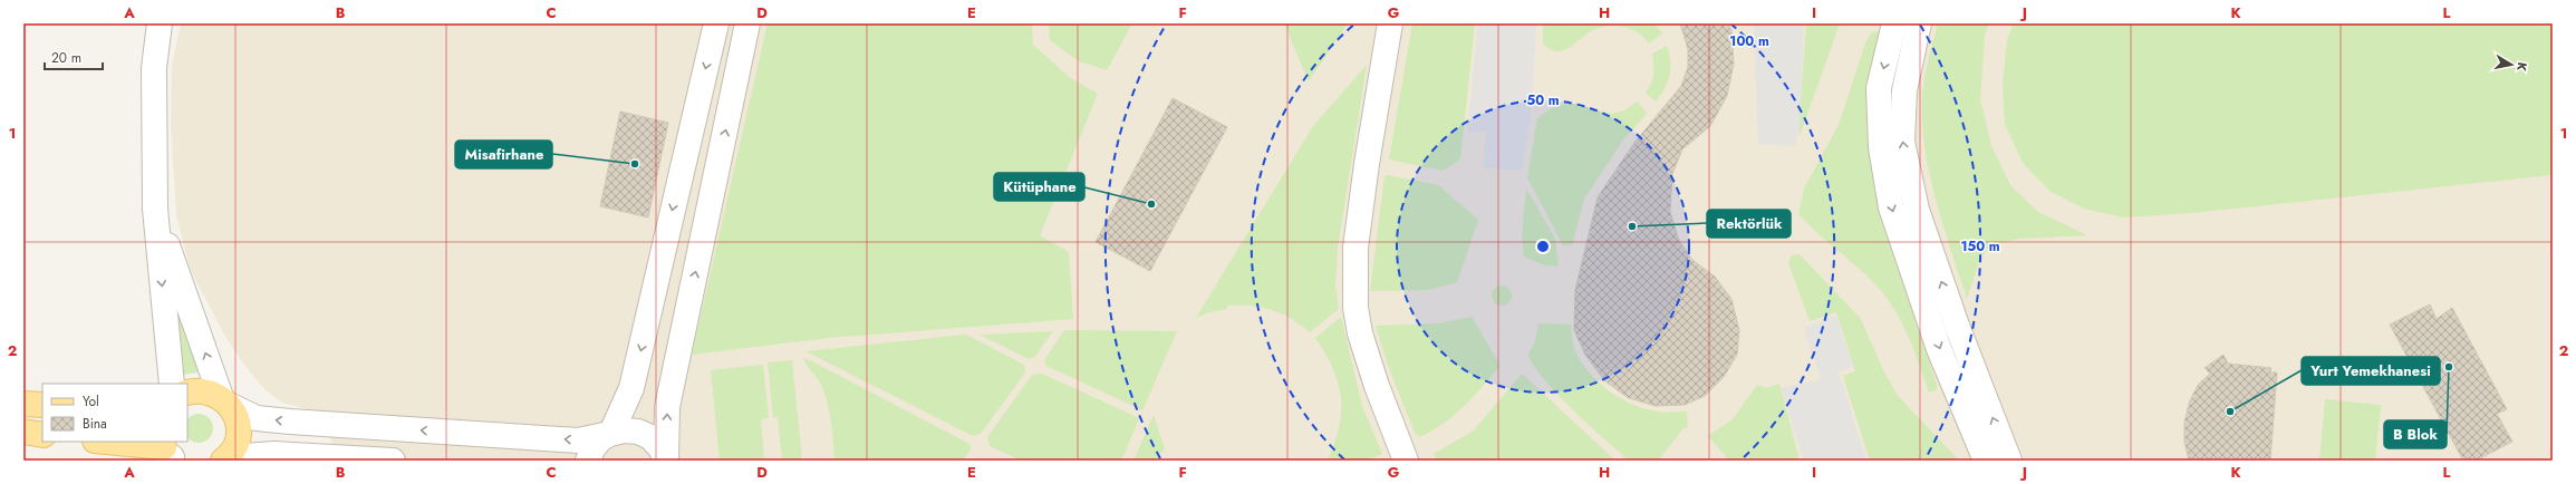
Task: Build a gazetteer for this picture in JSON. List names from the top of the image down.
{
  "places": [
    "Misafirhane",
    "Kütüphane",
    "Rektörlük",
    "B Blok",
    "Yurt Yemekhanesi"
  ],
  "legend": ["Yol", "Bina"],
  "scale_bar": "20 m",
  "north": "right",
  "grid": {
    "columns": [
      "A",
      "B",
      "C",
      "D",
      "E",
      "F",
      "G",
      "H",
      "I",
      "J",
      "K",
      "L"
    ],
    "rows": ["1", "2"]
  },
  "rings": ["100 m", "50 m", "150 m"]
}
